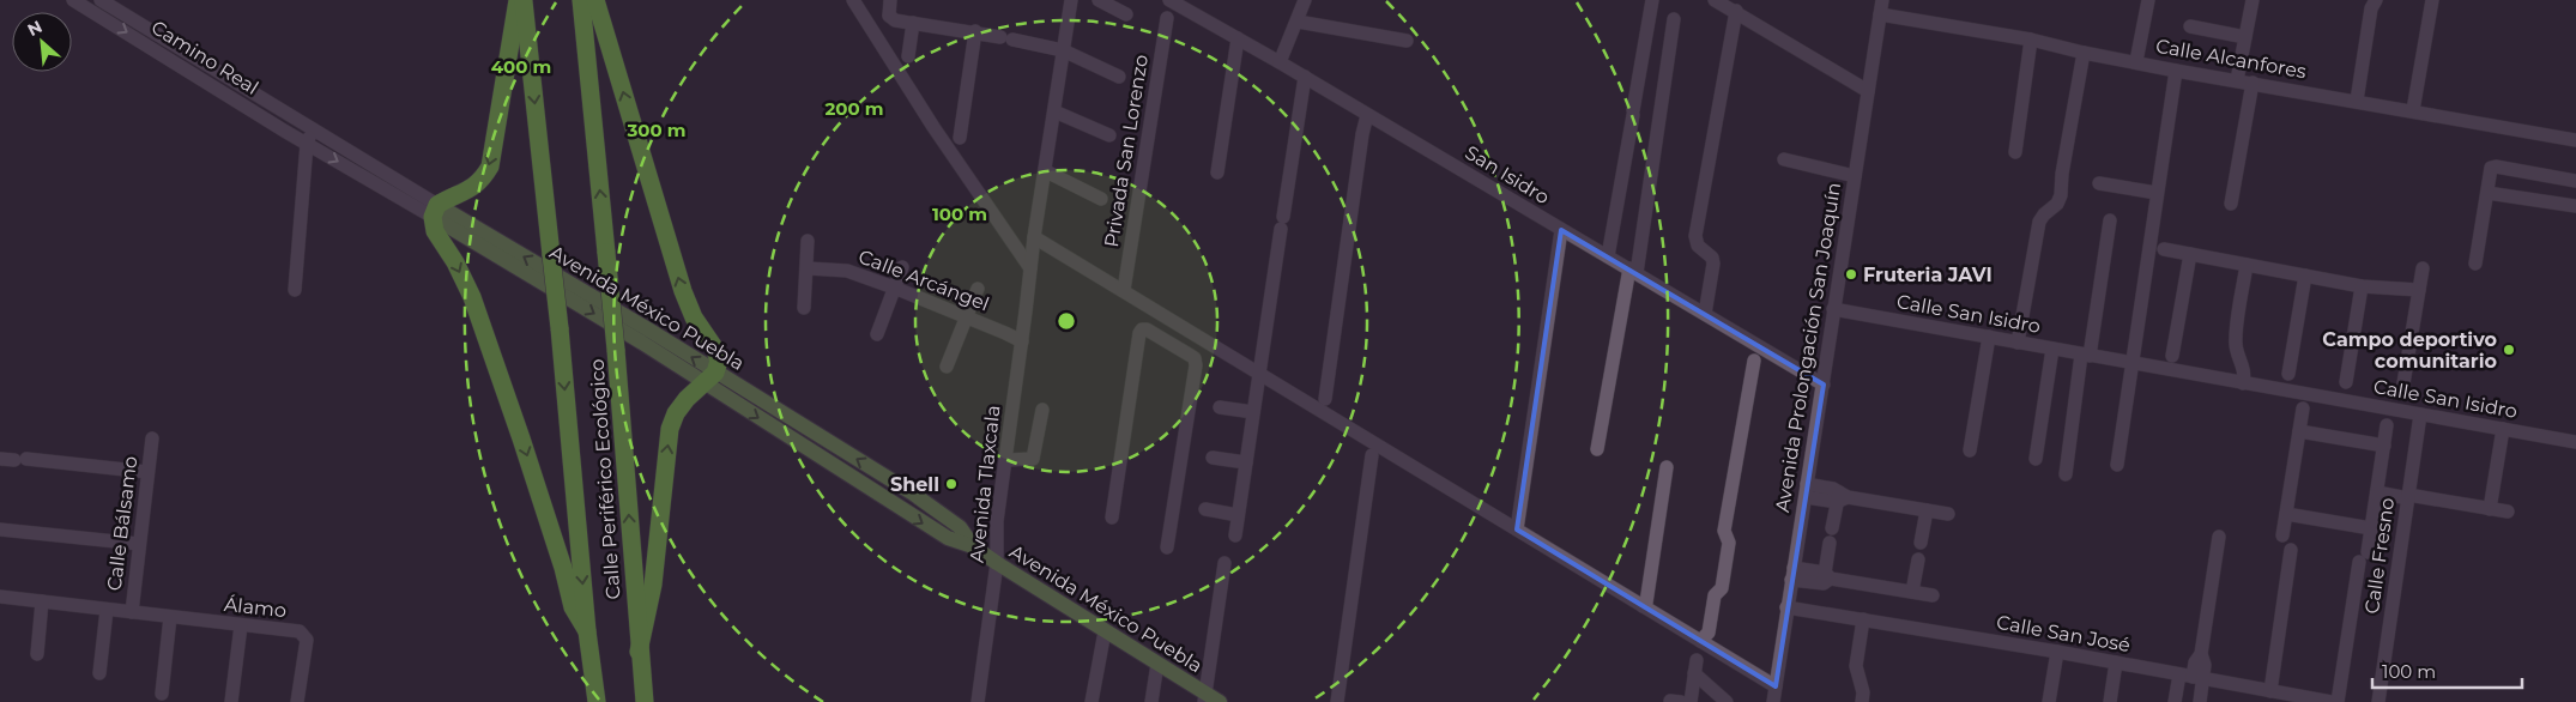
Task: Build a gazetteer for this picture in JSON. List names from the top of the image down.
{
  "streets": {
    "highway": ["Calle Periférico Ecológico"],
    "main road": ["Avenida México Puebla"],
    "street": [
      "Camino Real",
      "Calle Alcanfores",
      "Privada San Lorenzo",
      "San Isidro",
      "Calle Arcángel",
      "Calle San Isidro",
      "Avenida Prolongación San Joaquín",
      "Avenida Tlaxcala",
      "Calle Bálsamo",
      "Calle Fresno",
      "Álamo",
      "Calle San José"
    ]
  },
  "crossings": [
    ["Camino Real", "Avenida México Puebla"],
    ["Calle Alcanfores", "Avenida Prolongación San Joaquín"],
    ["San Isidro", "Avenida Prolongación San Joaquín"],
    ["Calle Arcángel", "Avenida Tlaxcala"],
    ["Avenida México Puebla", "Avenida Tlaxcala"],
    ["Calle San Isidro", "Avenida Prolongación San Joaquín"],
    ["Calle San Isidro", "Calle Fresno"],
    ["Avenida Prolongación San Joaquín", "Calle San José"],
    ["Calle Bálsamo", "Álamo"]
  ],
  "places": ["Fruteria JAVI", "Campo deportivo comunitario", "Shell"],
  "scale_bar": "100 m",
  "north": "top left",
  "rings": [
    "400 m",
    "200 m",
    "300 m",
    "100 m"
  ]
}
